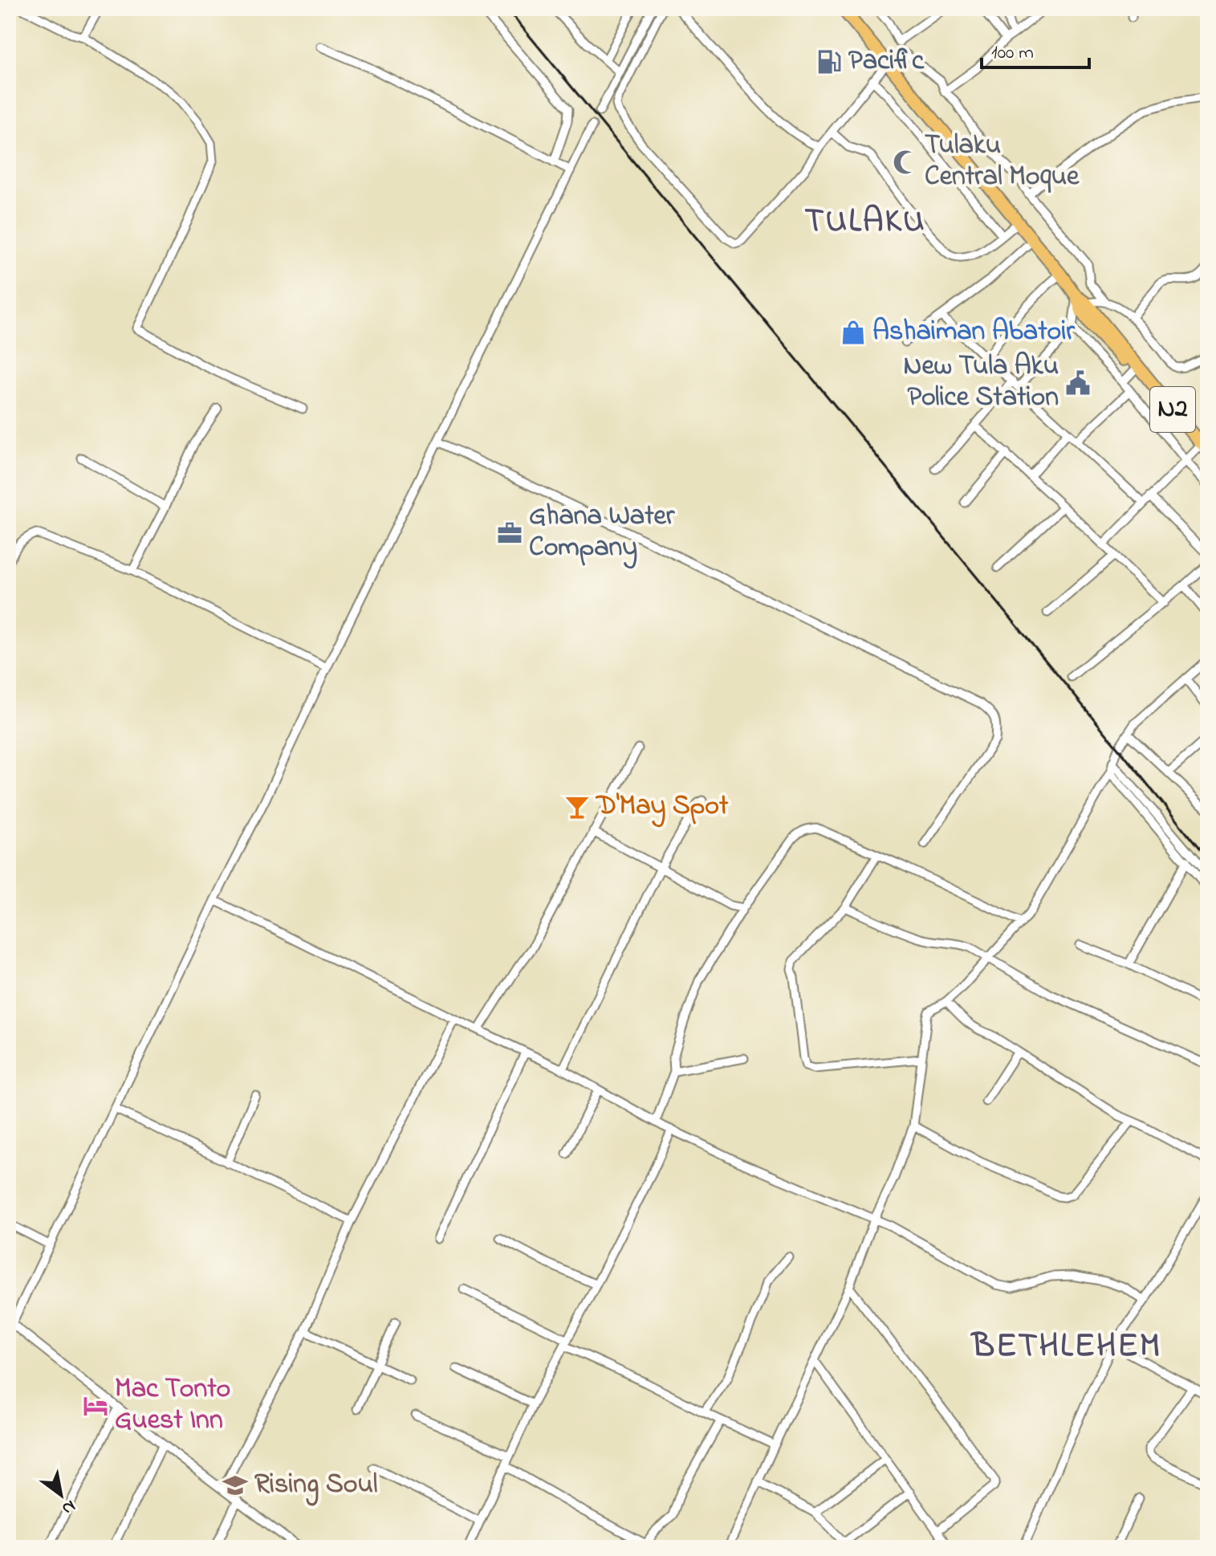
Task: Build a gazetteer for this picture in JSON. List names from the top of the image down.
{
  "streets": {
    "highway": ["N2"]
  },
  "districts": ["TULAKU", "BETHLEHEM"],
  "places": {
    "fuel station": ["Pacific"],
    "mosque": ["Tulaku Central Moque"],
    "shop": ["Ashaiman Abatoir"],
    "public building": ["New Tula Aku Police Station"],
    "office": ["Ghana Water Company"],
    "bar": ["D'May Spot"],
    "hotel": ["Mac Tonto Guest Inn"],
    "school or university": ["Rising Soul"]
  },
  "scale_bar": "100 m",
  "north": "bottom right"
}
